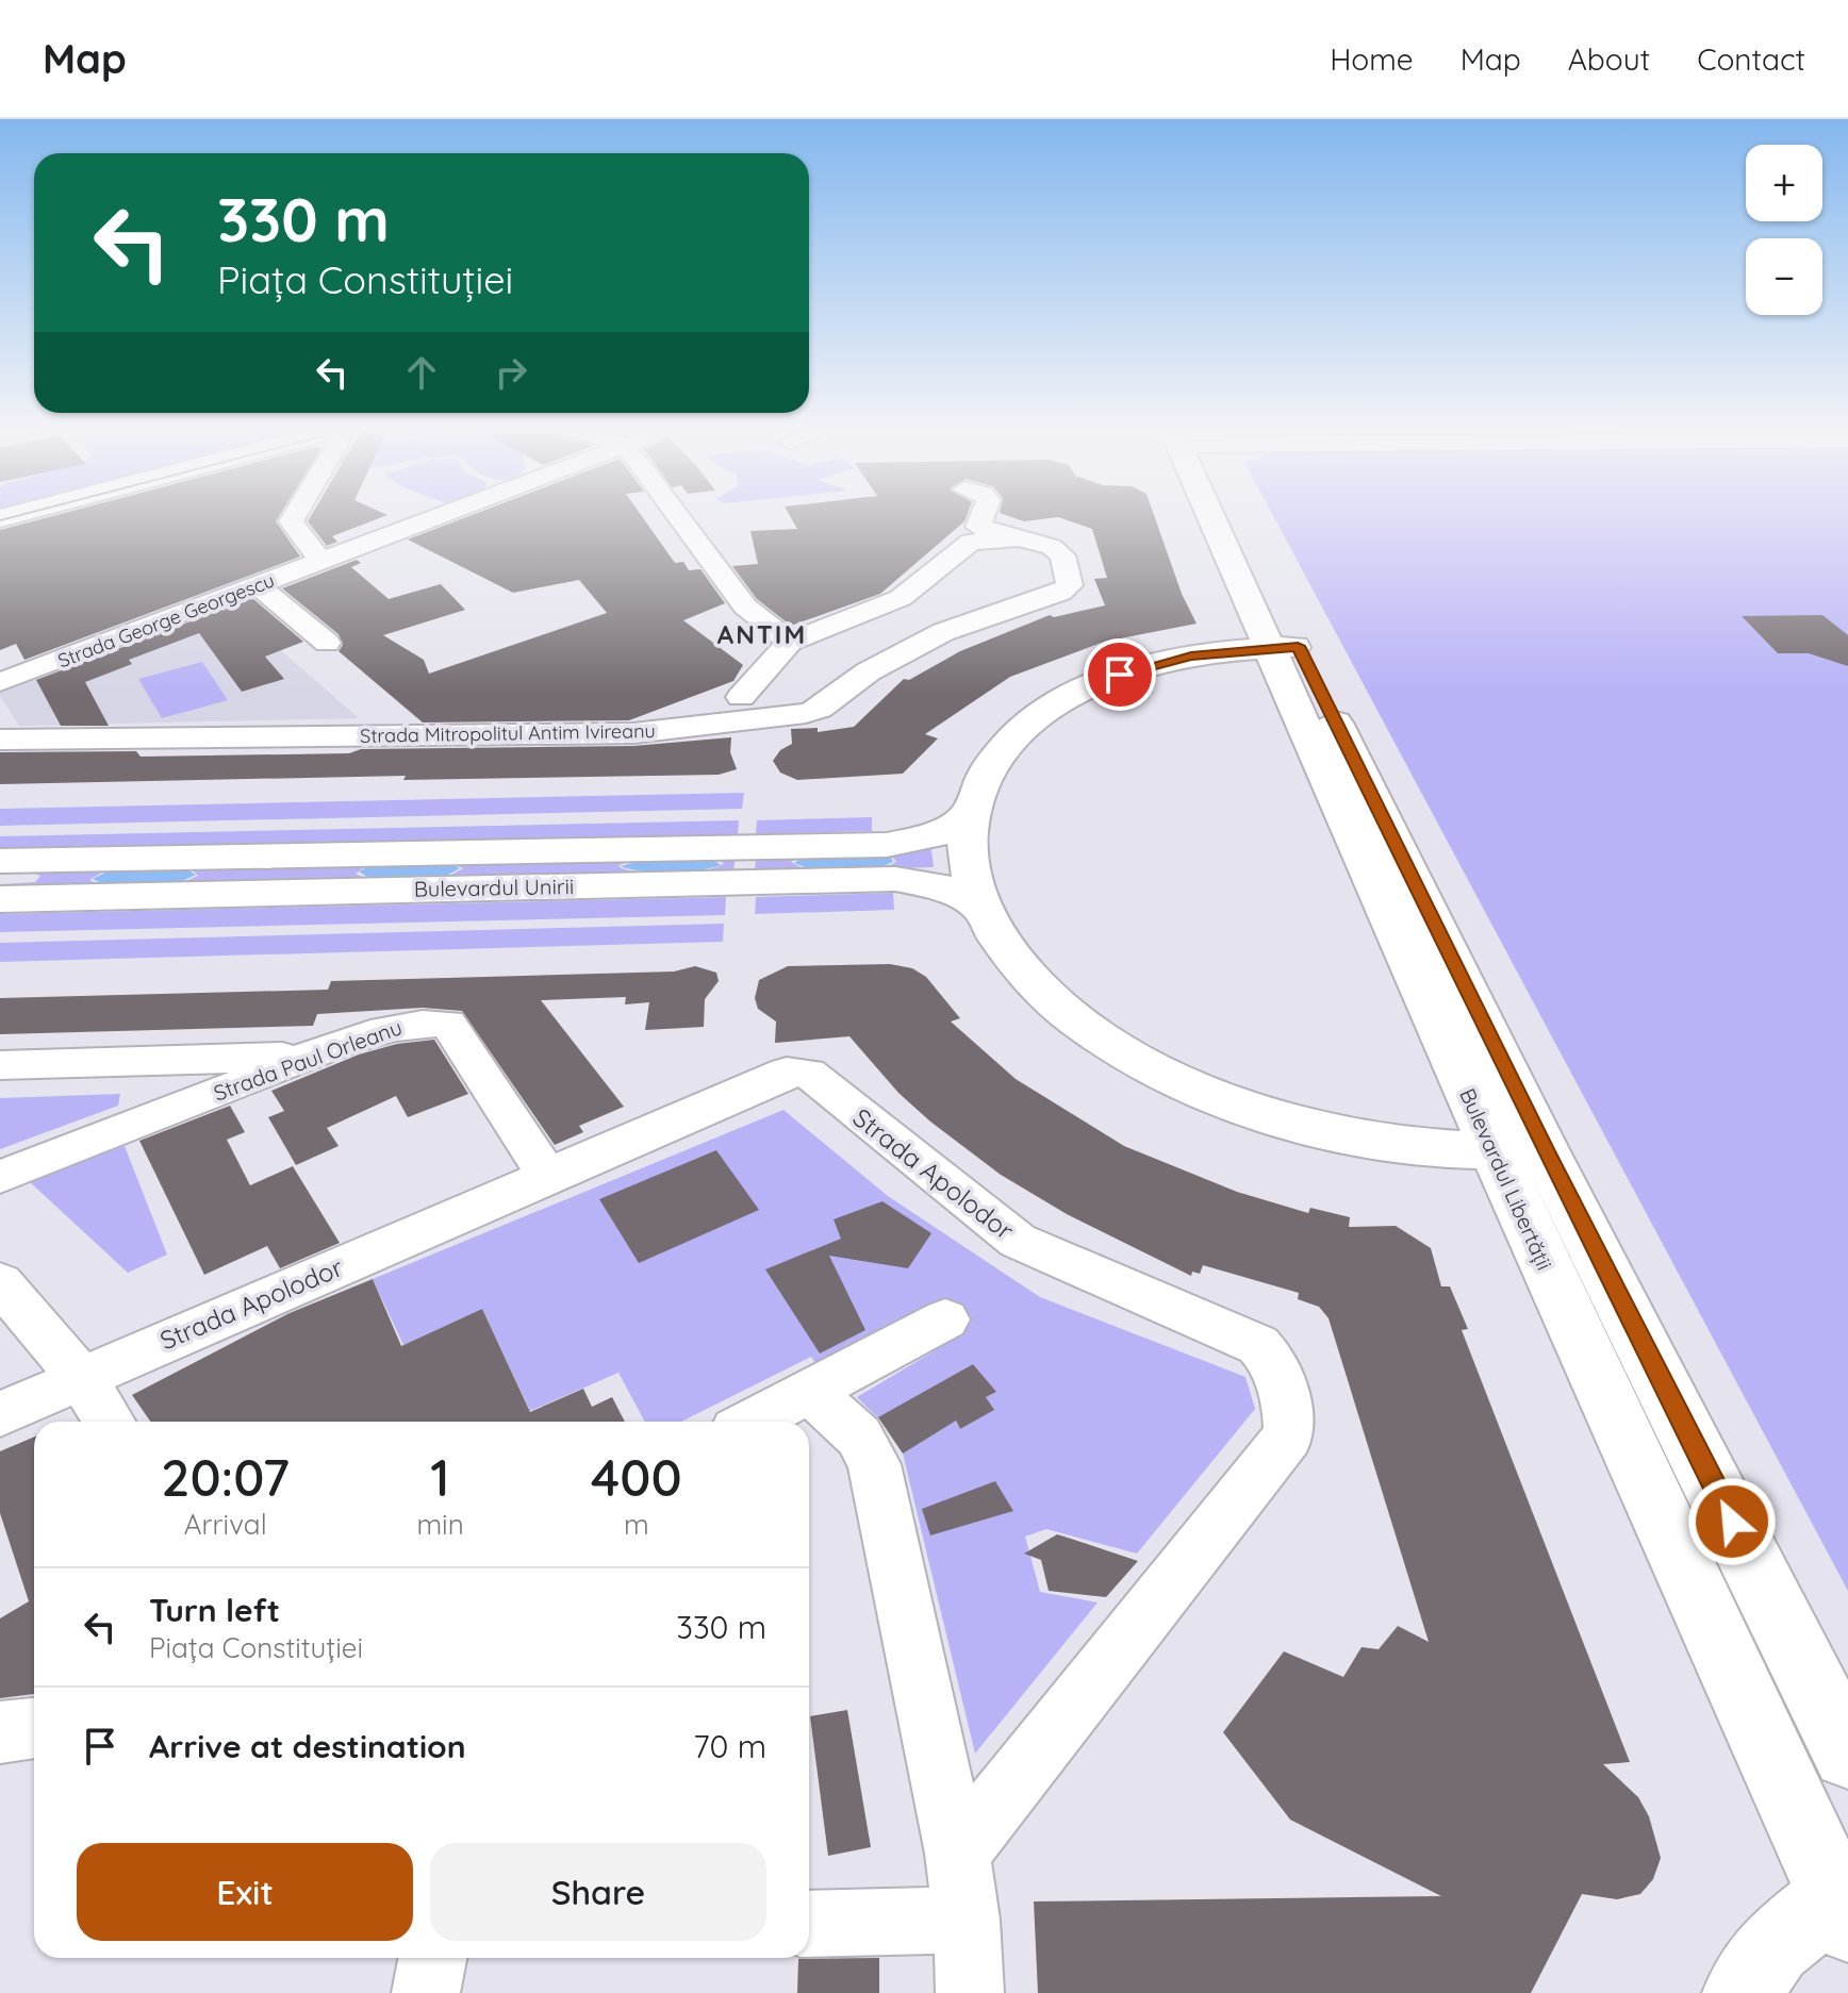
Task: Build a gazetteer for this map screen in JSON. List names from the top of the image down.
{
  "streets": {
    "main road": ["Bulevardul Unirii", "Bulevardul Libertății"],
    "street": [
      "Strada George Georgescu",
      "Strada Mitropolitul Antim Ivireanu",
      "Strada Paul Orleanu",
      "Strada Apolodor"
    ]
  },
  "crossings": [
    ["Strada Paul Orleanu", "Strada Apolodor"]
  ],
  "districts": ["ANTIM"],
  "page": {
    "header": "Map",
    "nav": [
      "Home",
      "Map",
      "About",
      "Contact"
    ],
    "map_buttons": ["+", "−"],
    "turn": ["330 m", "Piața Constituției"],
    "eta": [
      "20:07",
      "Arrival",
      "1",
      "min",
      "400",
      "m"
    ],
    "list": [
      {
        "name": "Turn left",
        "note": "Piața Constituției",
        "value": "330 m"
      },
      {
        "name": "Arrive at destination",
        "value": "70 m"
      }
    ],
    "buttons": ["Exit", "Share"]
  }
}
